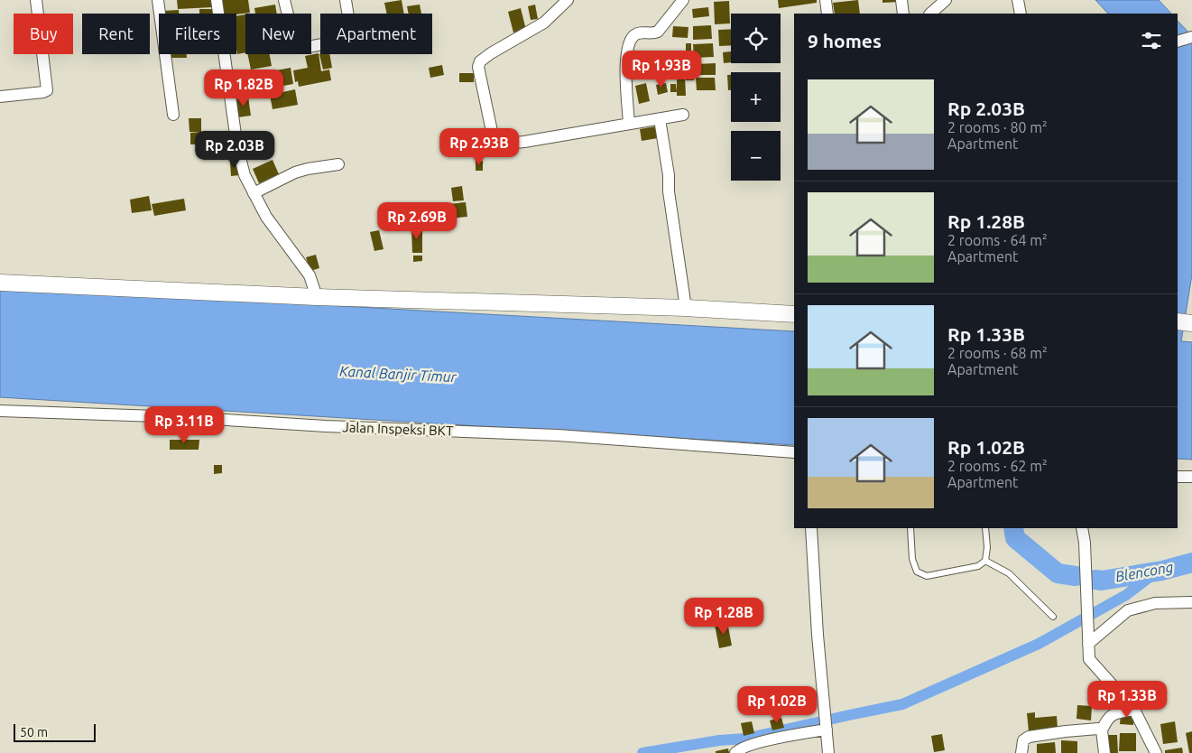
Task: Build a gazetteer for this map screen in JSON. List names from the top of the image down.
{
  "streets": {
    "street": ["Jalan Inspeksi BKT"]
  },
  "water": ["Kanal Banjir Timur", "Blencong"],
  "scale_bar": "50 m",
  "page": {
    "map_buttons": ["+", "−"],
    "chip": [
      "Buy",
      "Rent",
      "Filters",
      "New",
      "Apartment"
    ],
    "heading": "9 homes",
    "price": [
      "Rp 1.93B",
      "Rp 1.82B",
      "Rp 2.93B",
      "Rp 2.03B",
      "Rp 2.69B",
      "Rp 3.11B",
      "Rp 1.28B",
      "Rp 1.33B",
      "Rp 1.02B"
    ],
    "list": [
      {
        "name": "Rp 2.03B",
        "note": "2 rooms · 80 m² · Apartment"
      },
      {
        "name": "Rp 1.28B",
        "note": "2 rooms · 64 m² · Apartment"
      },
      {
        "name": "Rp 1.33B",
        "note": "2 rooms · 68 m² · Apartment"
      },
      {
        "name": "Rp 1.02B",
        "note": "2 rooms · 62 m² · Apartment"
      }
    ],
    "scale": "50 m"
  }
}
